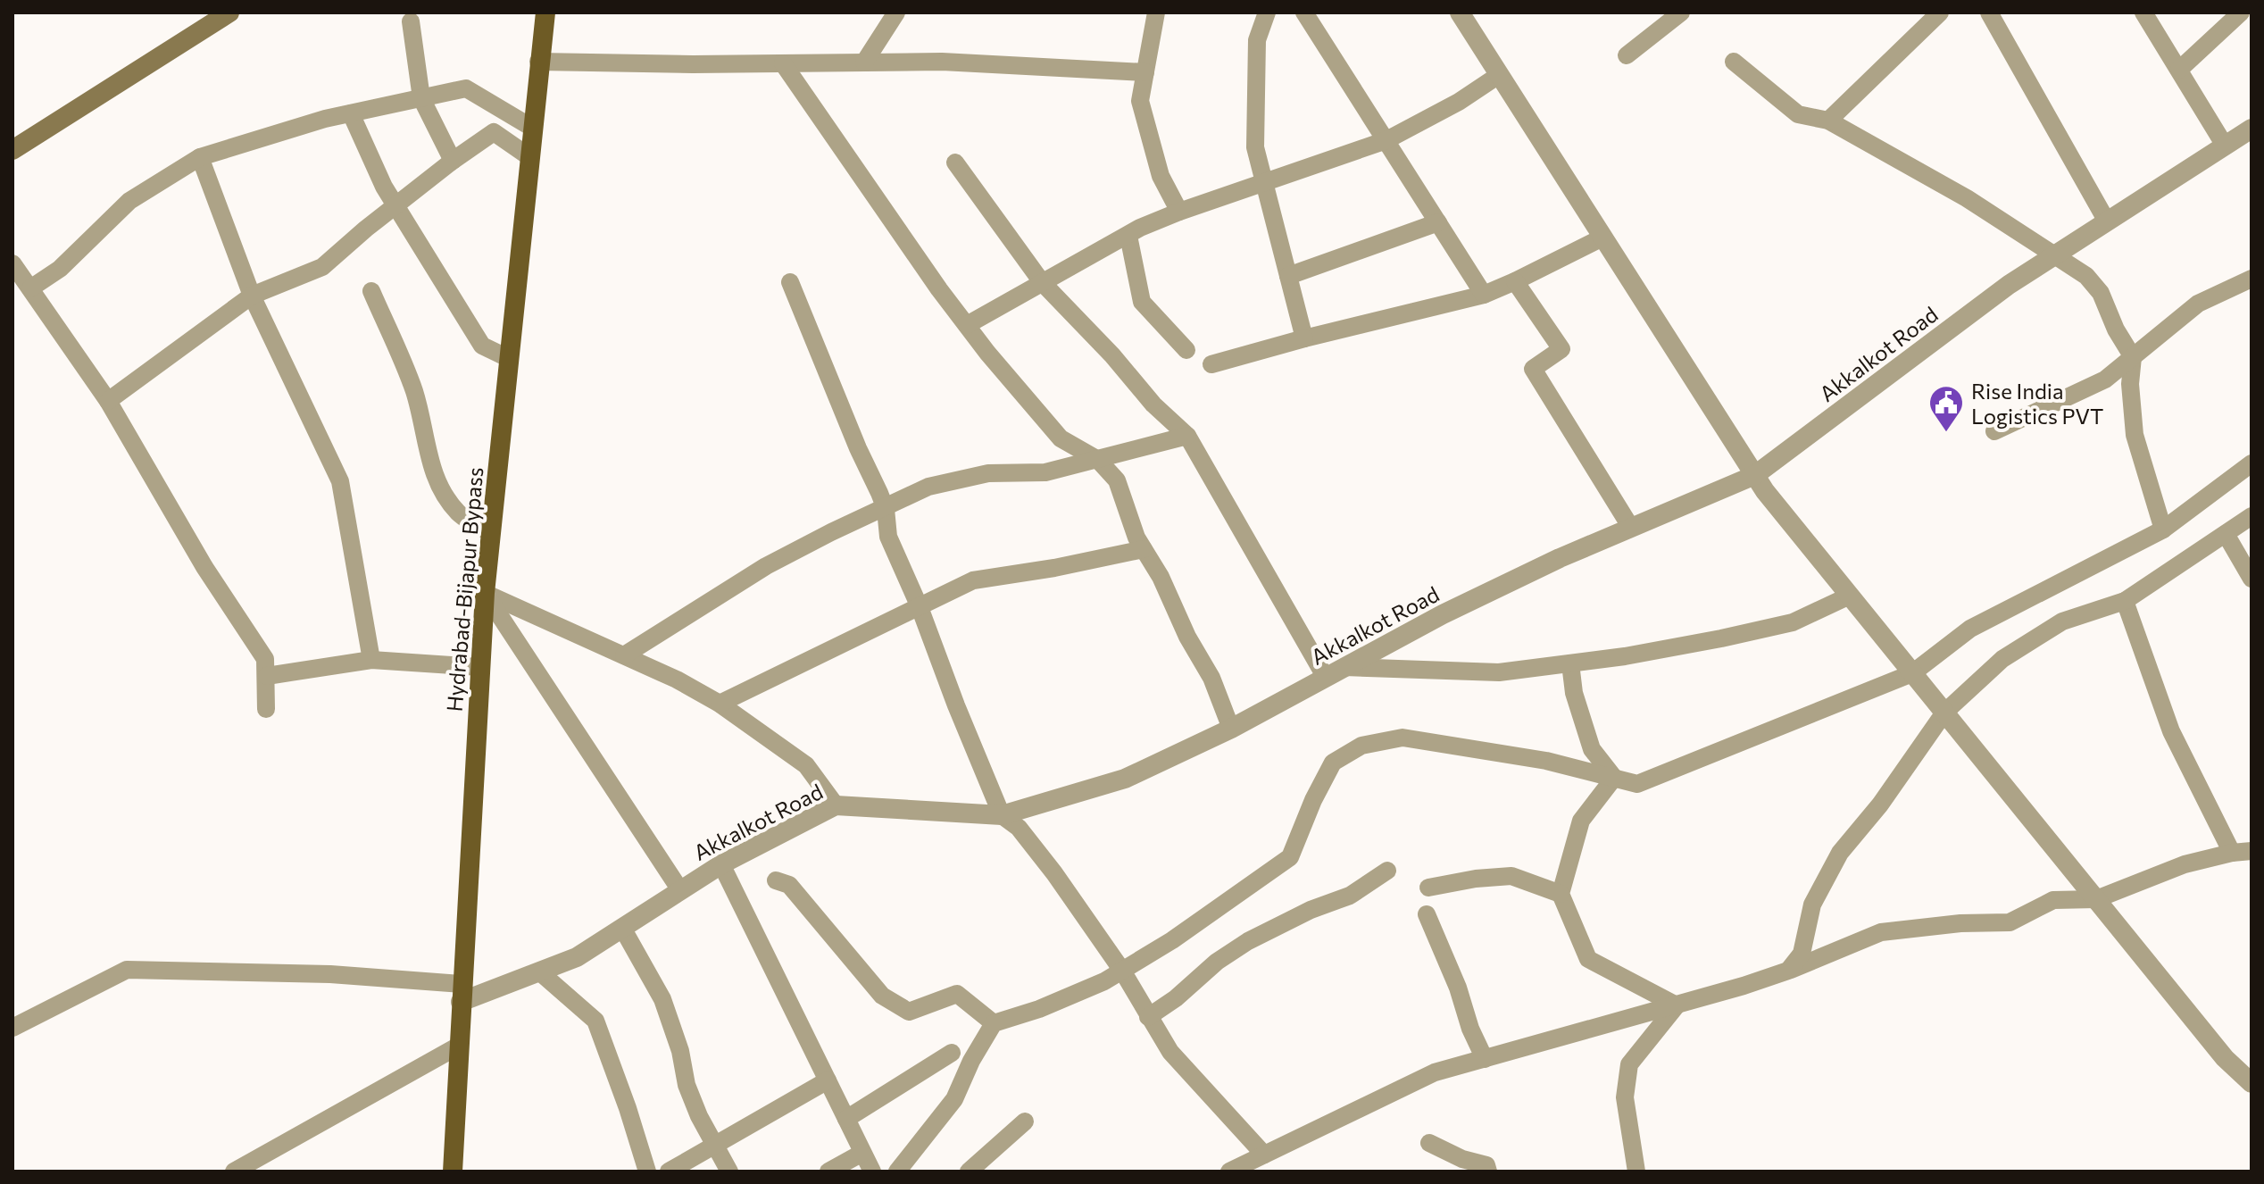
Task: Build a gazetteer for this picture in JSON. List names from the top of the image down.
{
  "streets": {
    "main road": ["Hydrabad-Bijapur Bypass"],
    "street": ["Akkalkot Road"]
  },
  "crossings": [
    ["Akkalkot Road", "Hydrabad-Bijapur Bypass"]
  ],
  "places": {
    "public building": ["Rise India Logistics PVT"]
  }
}
